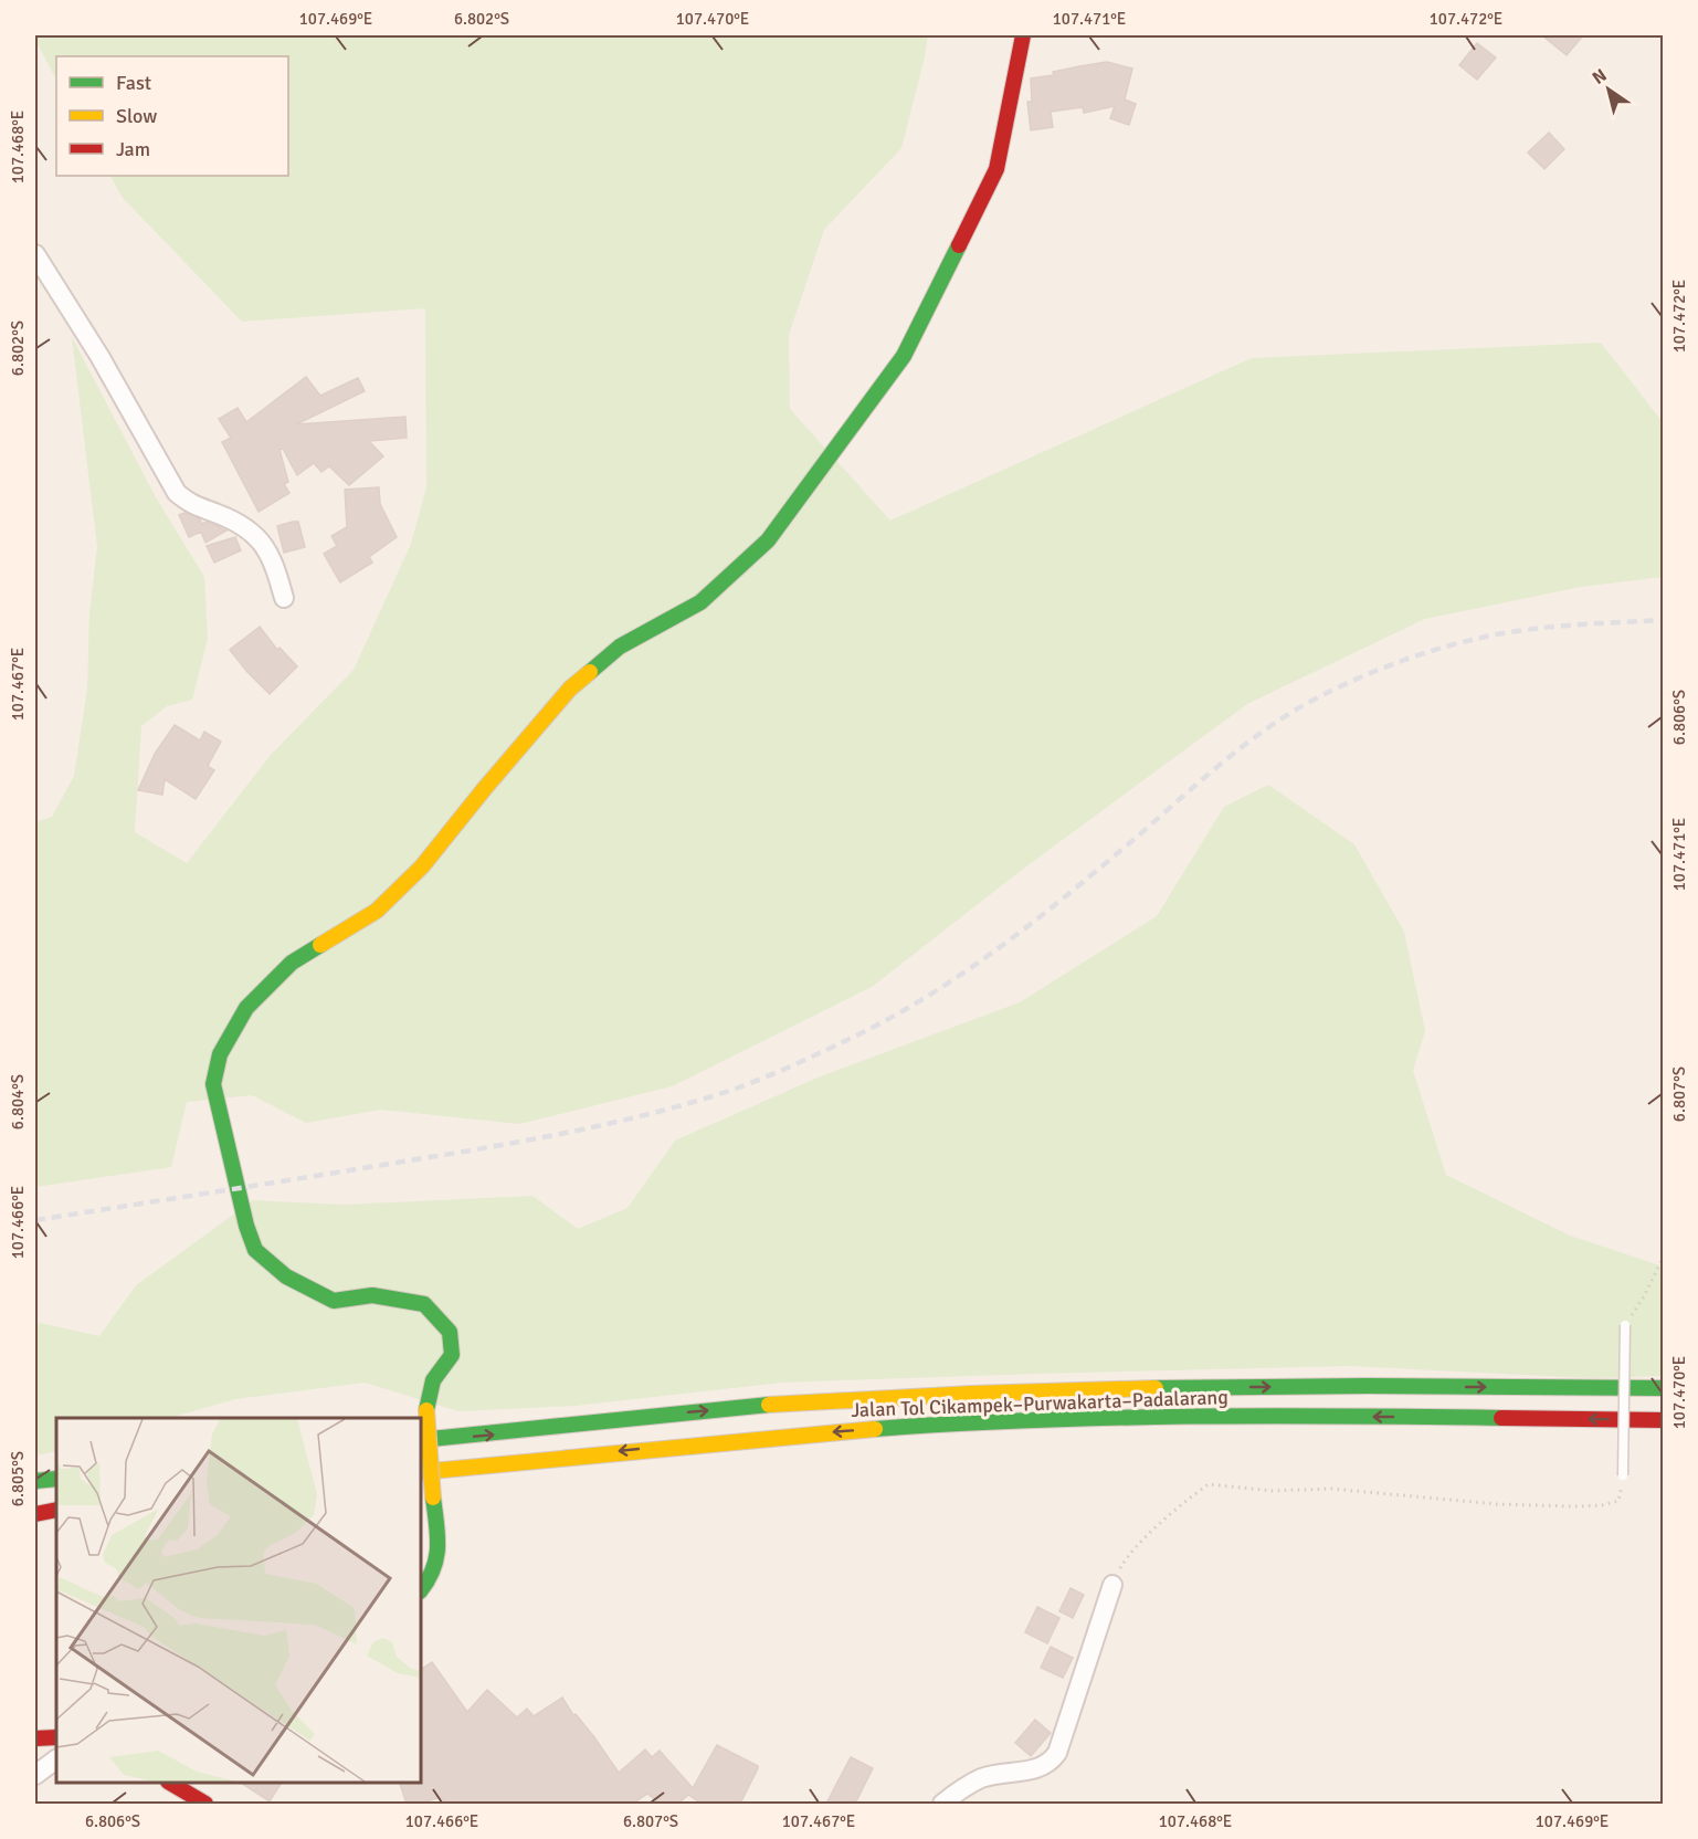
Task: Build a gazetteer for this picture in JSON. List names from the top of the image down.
{
  "streets": {
    "main road": ["Jalan Tol Cikampek–Purwakarta–Padalarang"]
  },
  "legend": ["Fast", "Slow", "Jam"],
  "north": "top left",
  "coordinates": [
    "107.469°E",
    "6.802°S",
    "107.470°E",
    "107.471°E",
    "107.472°E",
    "107.468°E",
    "107.467°E",
    "6.806°S",
    "6.807°S",
    "6.804°S",
    "107.466°E",
    "6.805°S"
  ]
}
